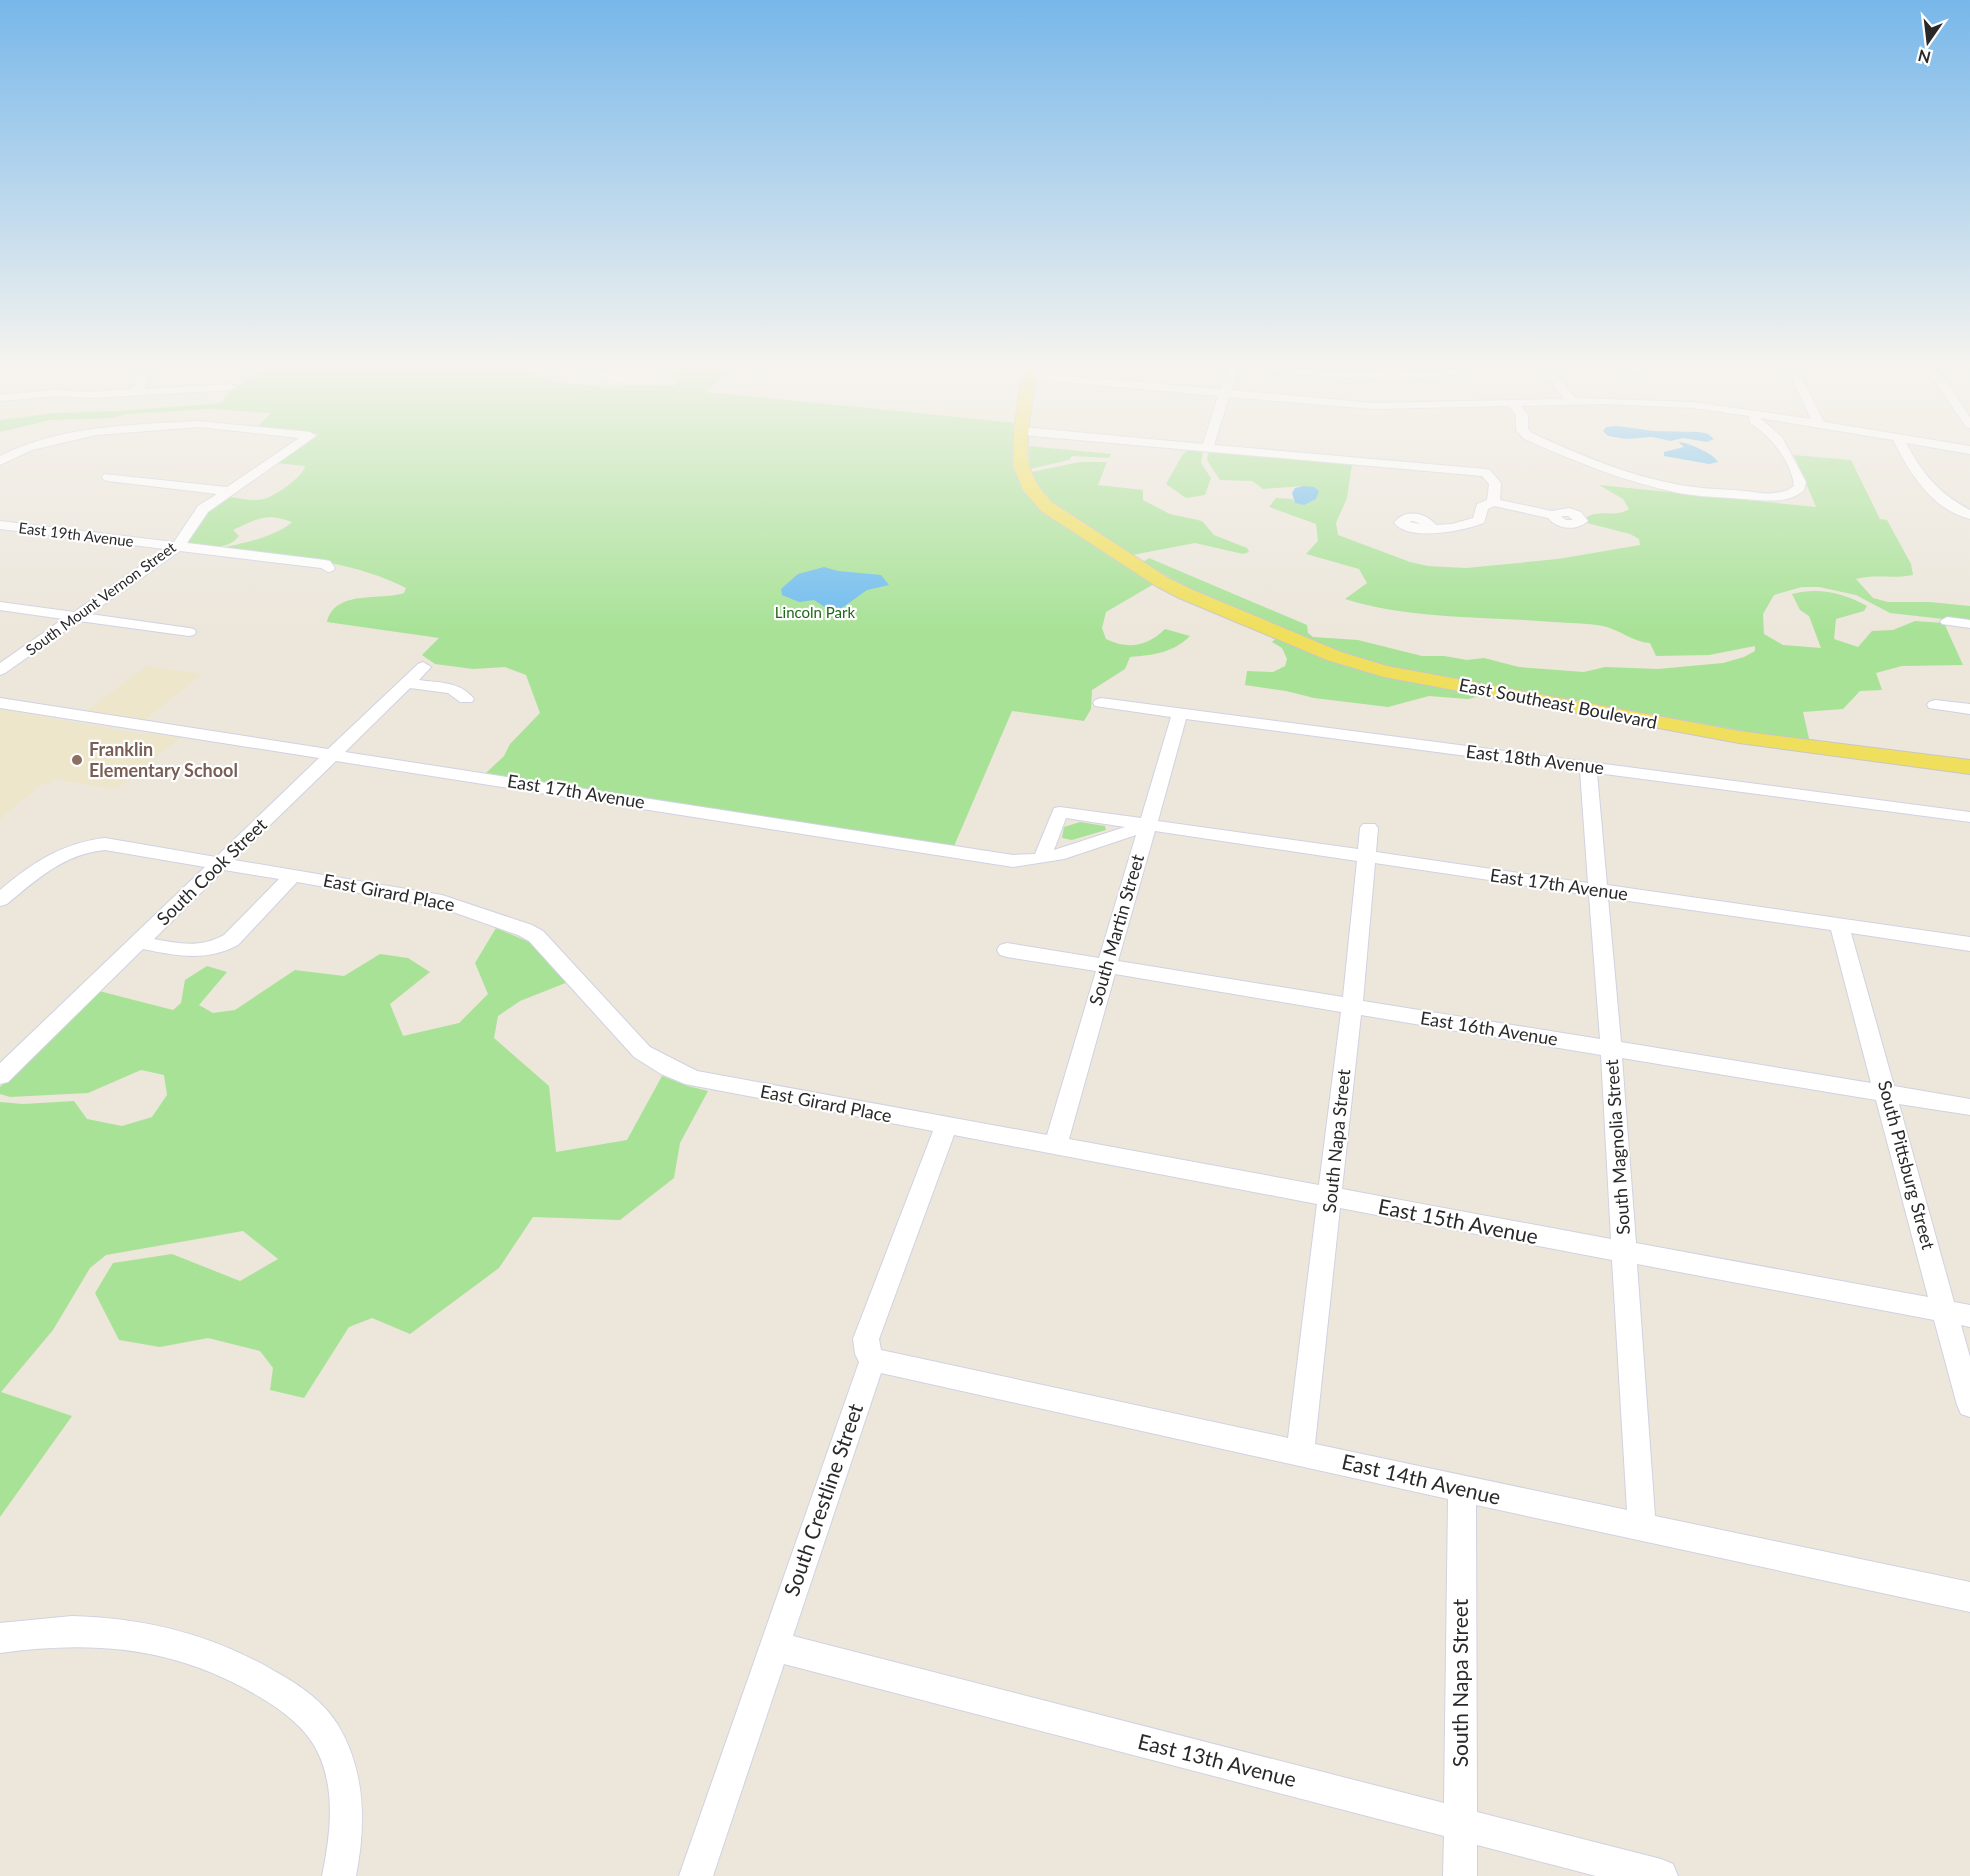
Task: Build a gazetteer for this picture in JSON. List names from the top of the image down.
{
  "streets": {
    "main road": ["East Southeast Boulevard"],
    "street": [
      "East 19th Avenue",
      "South Mount Vernon Street",
      "East 18th Avenue",
      "East 17th Avenue",
      "South Cook Street",
      "East Girard Place",
      "South Martin Street",
      "East 16th Avenue",
      "South Napa Street",
      "South Magnolia Street",
      "South Pittsburg Street",
      "East 15th Avenue",
      "East 14th Avenue",
      "South Crestline Street",
      "East 13th Avenue"
    ]
  },
  "crossings": [
    ["East 19th Avenue", "South Mount Vernon Street"],
    ["East 18th Avenue", "South Martin Street"],
    ["East 18th Avenue", "South Magnolia Street"],
    ["East 17th Avenue", "South Cook Street"],
    ["East 17th Avenue", "South Martin Street"],
    ["East 17th Avenue", "South Napa Street"],
    ["East 17th Avenue", "South Magnolia Street"],
    ["East 17th Avenue", "South Pittsburg Street"],
    ["South Cook Street", "East Girard Place"],
    ["East Girard Place", "East 15th Avenue"],
    ["East Girard Place", "South Crestline Street"],
    ["South Martin Street", "East 16th Avenue"],
    ["South Martin Street", "East 15th Avenue"],
    ["East 16th Avenue", "South Napa Street"],
    ["East 16th Avenue", "South Magnolia Street"],
    ["East 16th Avenue", "South Pittsburg Street"],
    ["South Napa Street", "East 15th Avenue"],
    ["South Napa Street", "East 14th Avenue"],
    ["South Napa Street", "East 13th Avenue"],
    ["South Magnolia Street", "East 15th Avenue"],
    ["South Magnolia Street", "East 14th Avenue"],
    ["South Pittsburg Street", "East 15th Avenue"],
    ["East 15th Avenue", "South Crestline Street"],
    ["East 14th Avenue", "South Crestline Street"],
    ["South Crestline Street", "East 13th Avenue"]
  ],
  "parks": ["Lincoln Park"],
  "places": ["Franklin Elementary School"],
  "north": "bottom"
}
